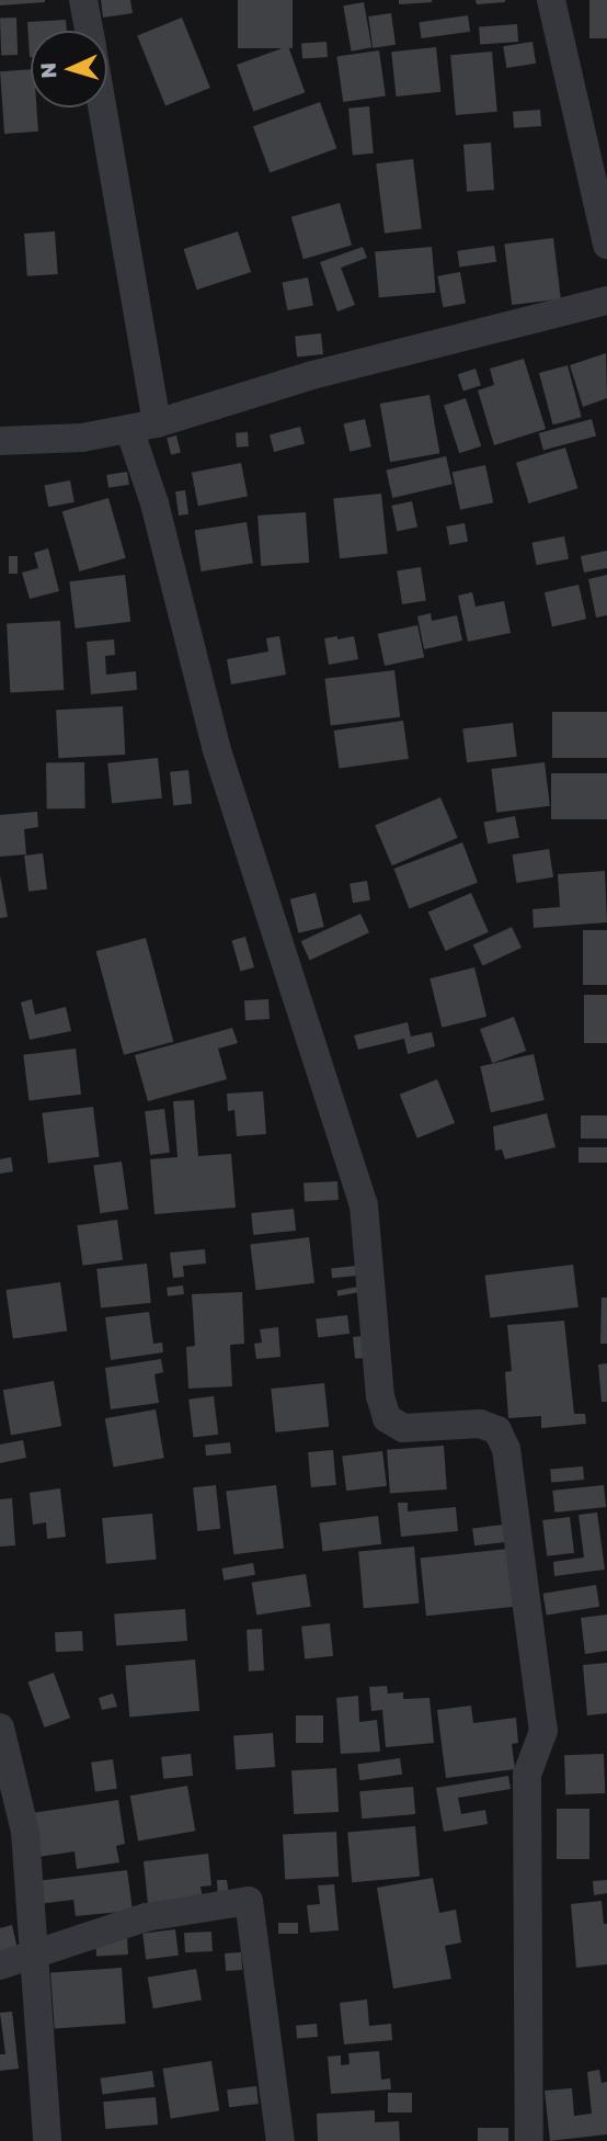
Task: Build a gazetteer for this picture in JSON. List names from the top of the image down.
{
  "north": "left"
}
